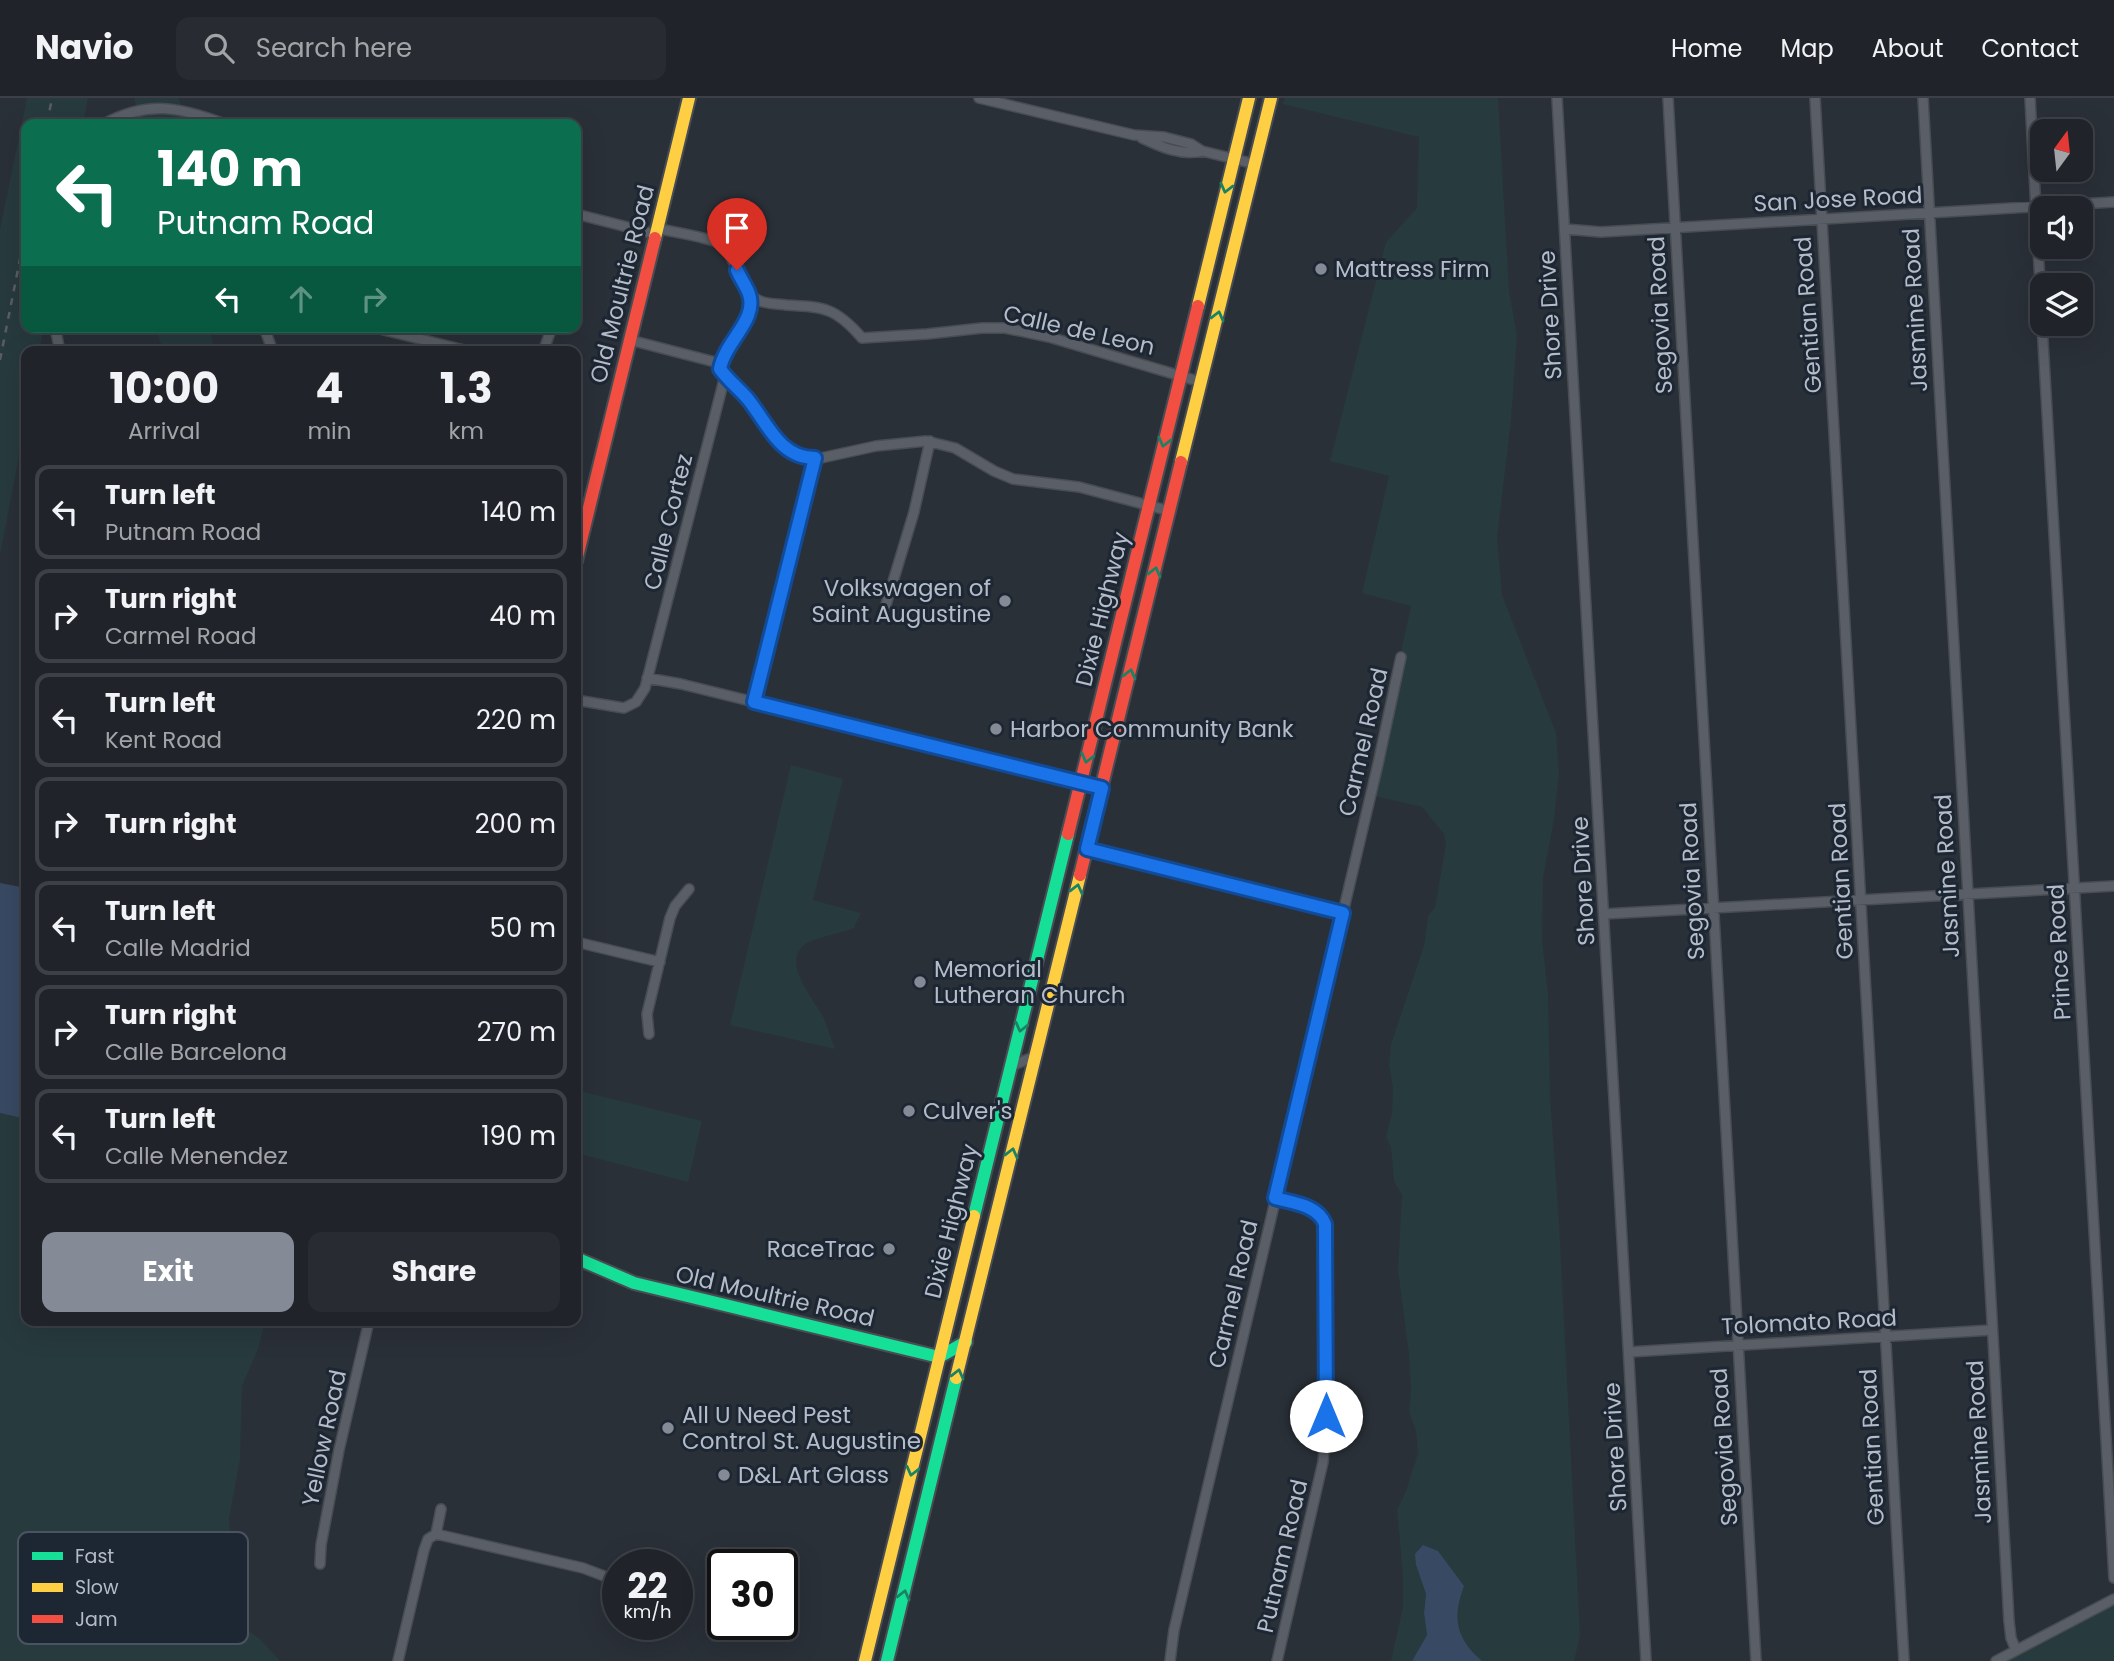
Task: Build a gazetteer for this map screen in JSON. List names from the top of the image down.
{
  "streets": {
    "main road": ["Old Moultrie Road", "Dixie Highway"],
    "street": [
      "San Jose Road",
      "Jasmine Road",
      "Shore Drive",
      "Segovia Road",
      "Gentian Road",
      "Calle de Leon",
      "Calle Cortez",
      "Carmel Road",
      "Prince Road",
      "Tolomato Road",
      "Yellow Road",
      "Putnam Road"
    ]
  },
  "crossings": [
    ["San Jose Road", "Jasmine Road"],
    ["San Jose Road", "Shore Drive"],
    ["San Jose Road", "Segovia Road"],
    ["San Jose Road", "Gentian Road"],
    ["Old Moultrie Road", "Dixie Highway"],
    ["Jasmine Road", "Tolomato Road"],
    ["Shore Drive", "Tolomato Road"],
    ["Segovia Road", "Tolomato Road"],
    ["Gentian Road", "Tolomato Road"],
    ["Calle de Leon", "Dixie Highway"],
    ["Carmel Road", "Putnam Road"]
  ],
  "places": [
    "Mattress Firm",
    "Volkswagen of Saint Augustine",
    "Harbor Community Bank",
    "Memorial Lutheran Church",
    "Culver's",
    "RaceTrac",
    "All U Need Pest Control St. Augustine",
    "D&L Art Glass"
  ],
  "legend": ["Fast", "Slow", "Jam"],
  "north": "top",
  "page": {
    "header": "Navio",
    "search": "Search here",
    "nav": [
      "Home",
      "Map",
      "About",
      "Contact"
    ],
    "turn": ["140 m", "Putnam Road"],
    "eta": [
      "10:00",
      "Arrival",
      "4",
      "min",
      "1.3",
      "km"
    ],
    "list": [
      {
        "name": "Turn left",
        "note": "Putnam Road",
        "value": "140 m"
      },
      {
        "name": "Turn right",
        "note": "Carmel Road",
        "value": "40 m"
      },
      {
        "name": "Turn left",
        "note": "Kent Road",
        "value": "220 m"
      },
      {
        "name": "Turn right",
        "value": "200 m"
      },
      {
        "name": "Turn left",
        "note": "Calle Madrid",
        "value": "50 m"
      },
      {
        "name": "Turn right",
        "note": "Calle Barcelona",
        "value": "270 m"
      },
      {
        "name": "Turn left",
        "note": "Calle Menendez",
        "value": "190 m"
      }
    ],
    "buttons": ["Exit", "Share"],
    "speed": "22 km/h",
    "limit": "30"
  }
}
